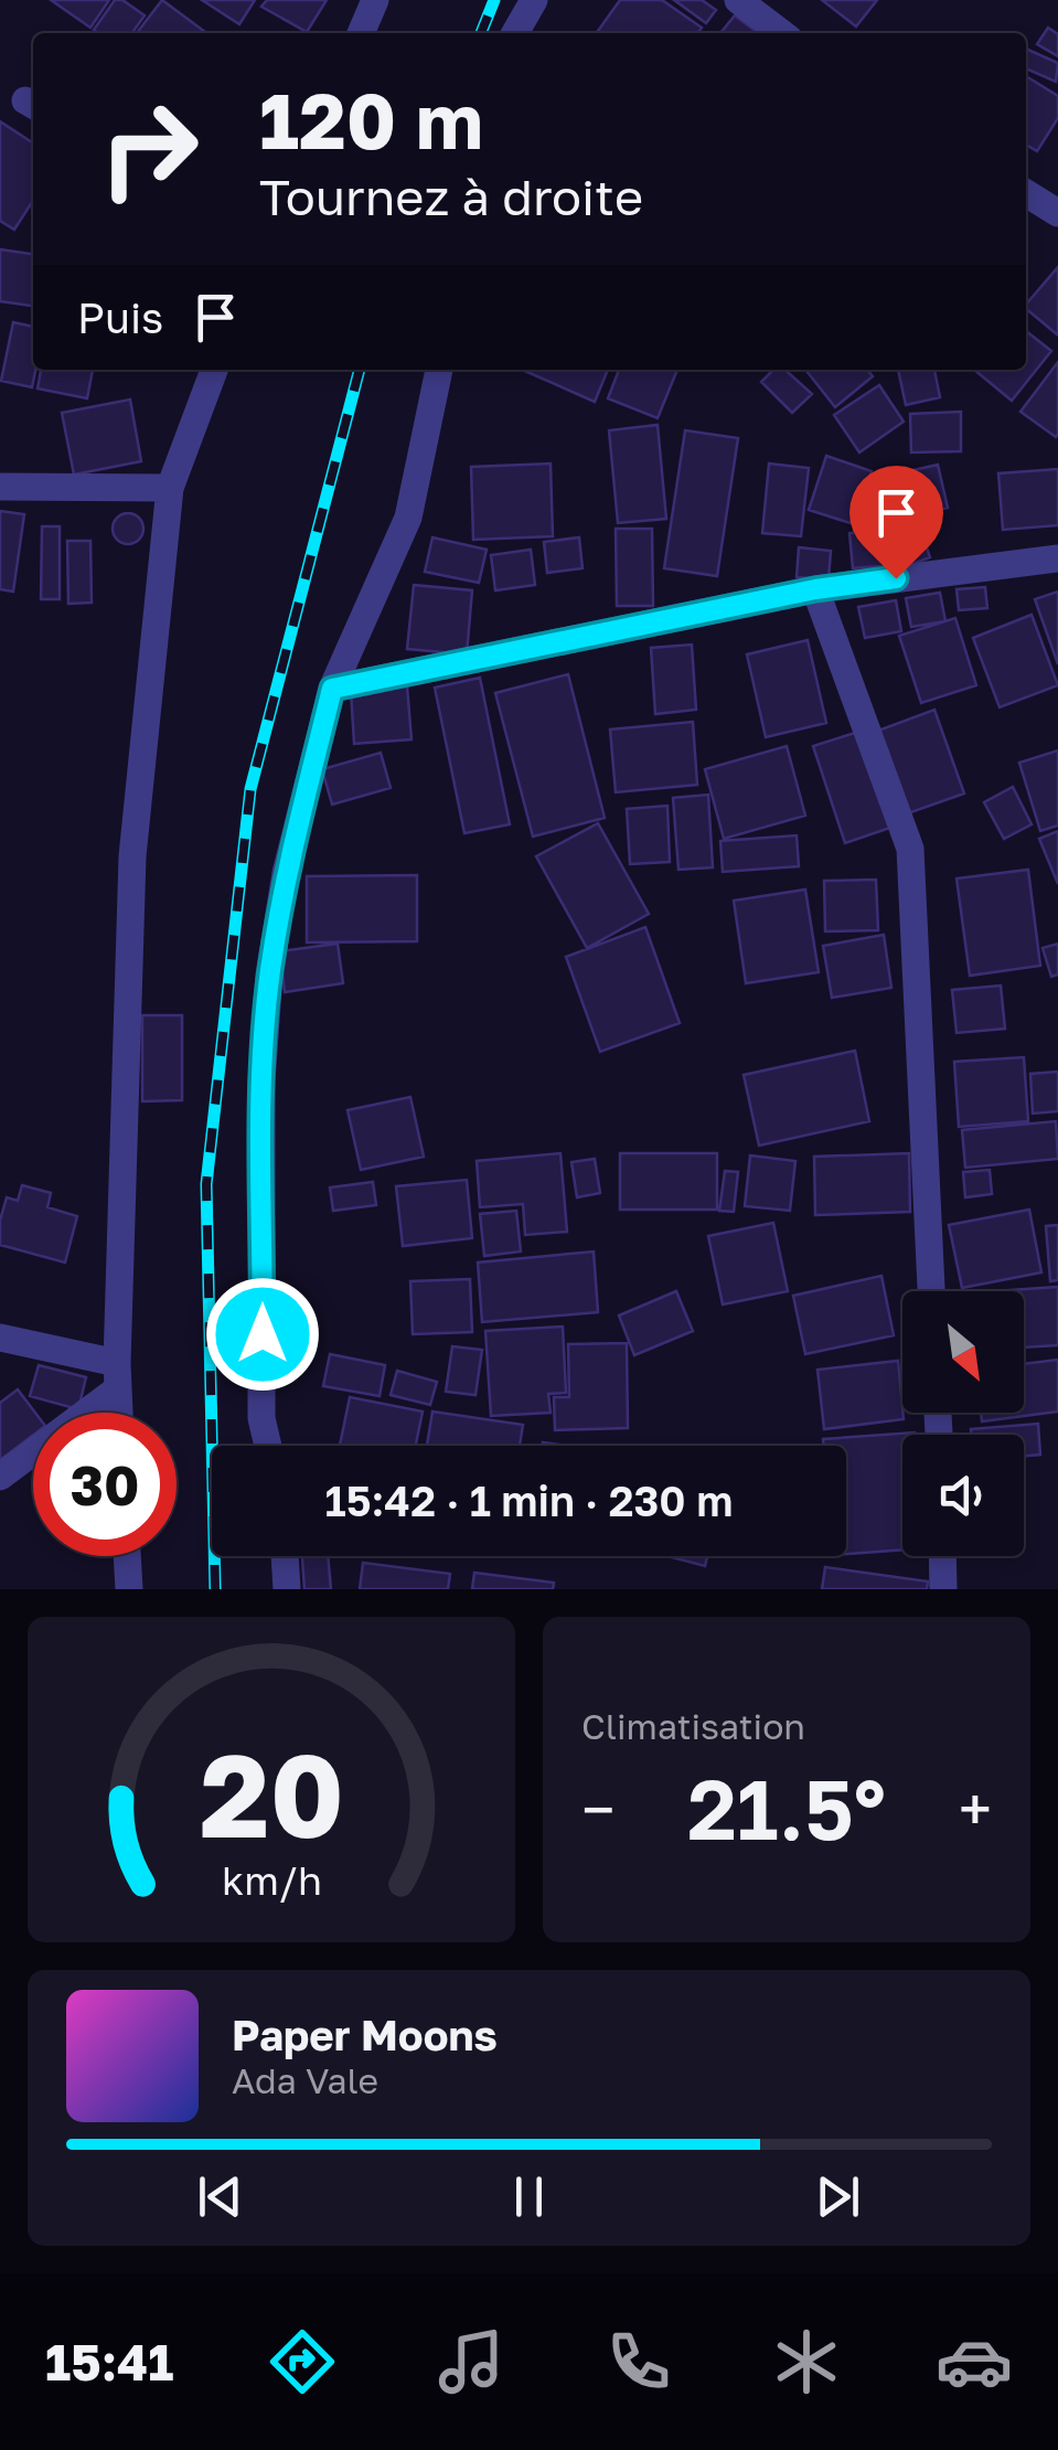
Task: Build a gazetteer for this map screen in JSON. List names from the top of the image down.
{
  "north": "bottom right",
  "page": {
    "turn": ["120 m", "Tournez à droite"],
    "then": "Puis",
    "limit": "30",
    "trip": "15:42 · 1 min · 230 m",
    "tile": "Climatisation",
    "heat": ["−", "21.5°", "+"],
    "song": ["Paper Moons", "Ada Vale"],
    "tabs": "15:41",
    "gauge": ["20", "km/h"]
  }
}
